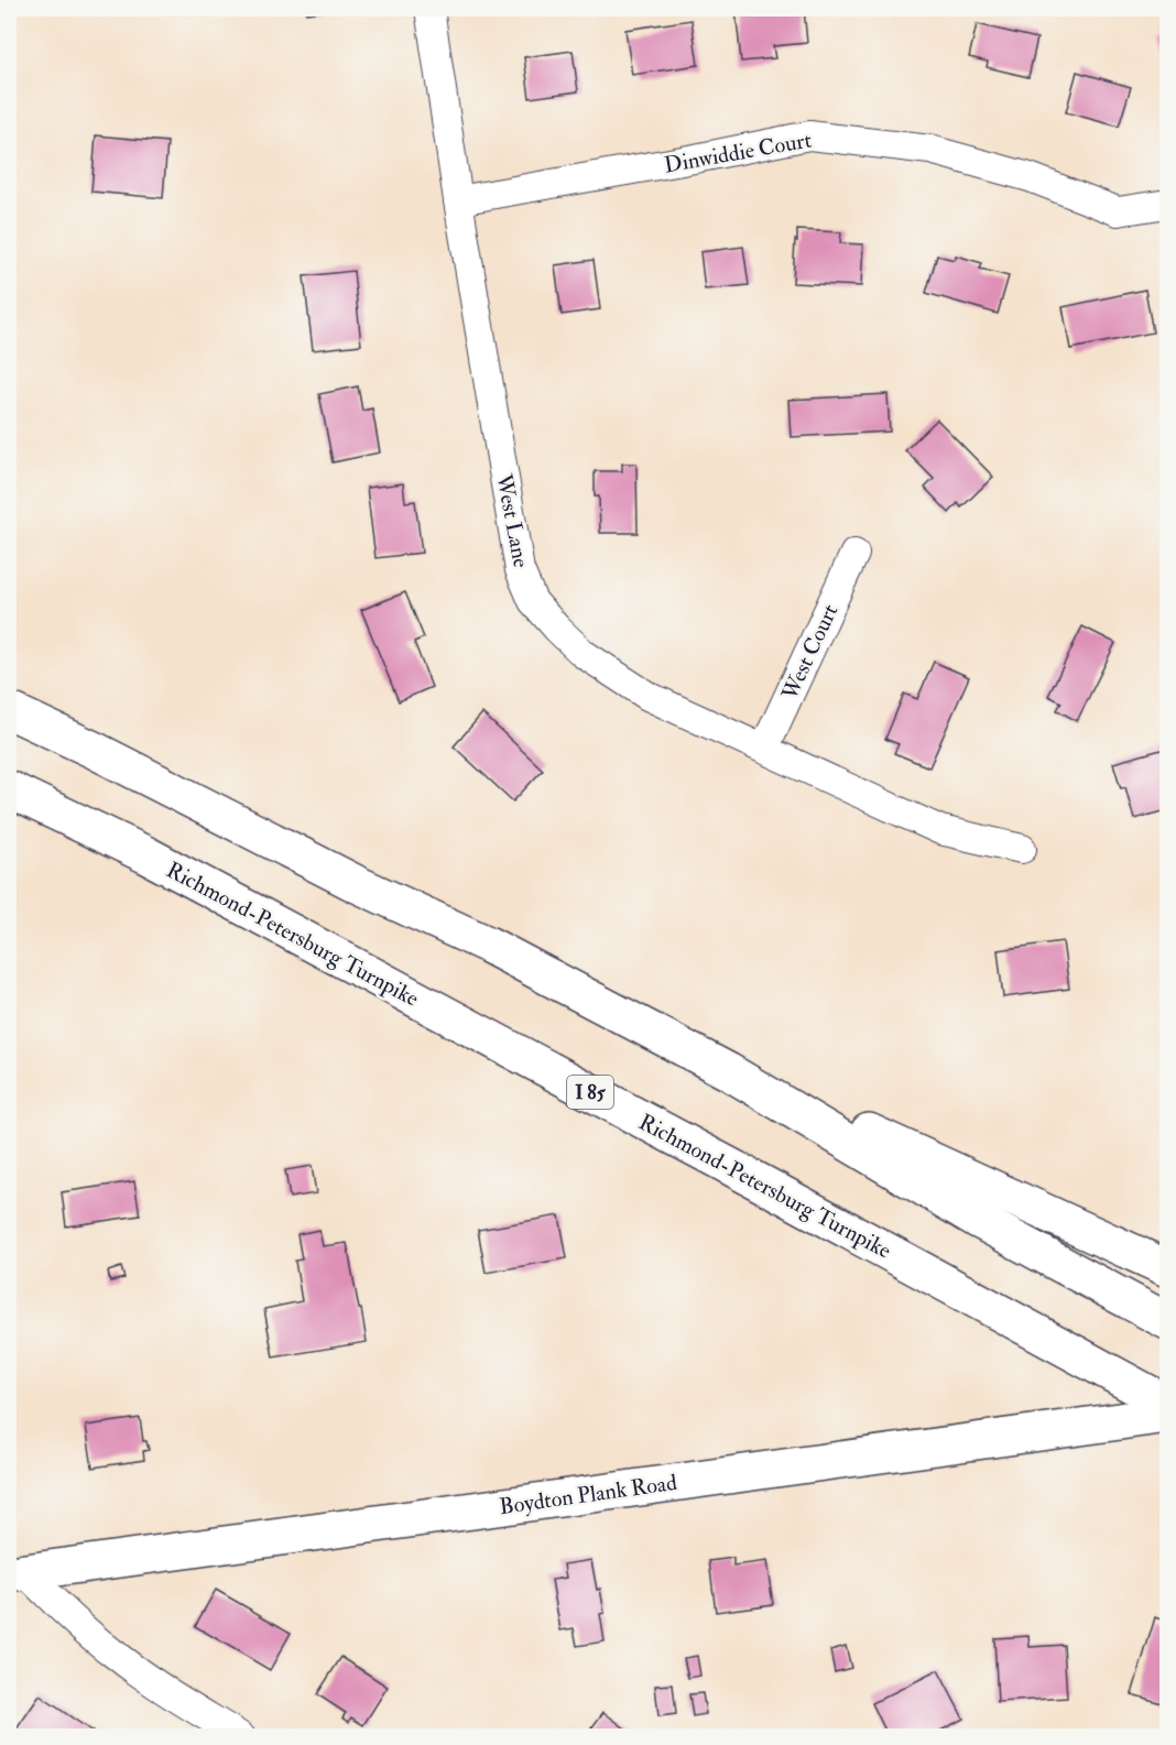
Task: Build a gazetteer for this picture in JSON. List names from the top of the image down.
{
  "streets": {
    "main road": ["Richmond-Petersburg Turnpike", "I 85", "Boydton Plank Road"],
    "street": ["Dinwiddie Court", "West Lane", "West Court"]
  },
  "crossings": [
    ["Dinwiddie Court", "West Lane"],
    ["West Lane", "West Court"]
  ]
}
